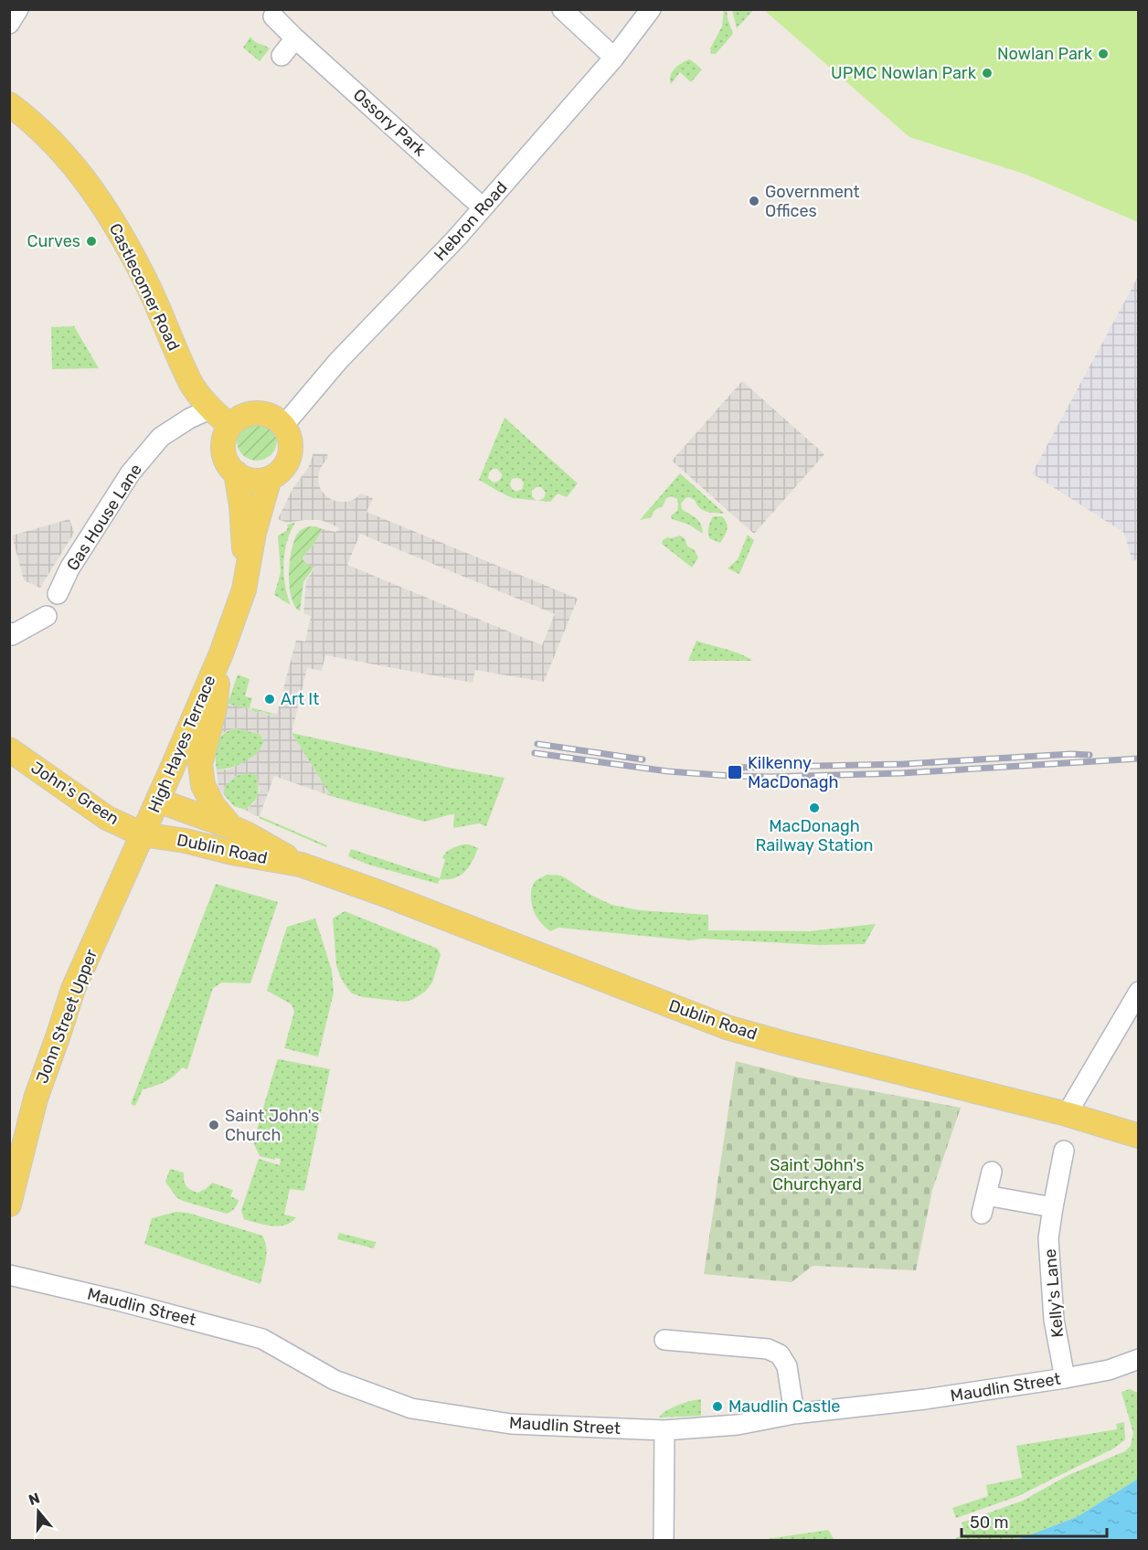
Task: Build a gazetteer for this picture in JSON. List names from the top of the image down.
{
  "streets": {
    "main road": [
      "Castlecomer Road",
      "High Hayes Terrace",
      "John's Green",
      "Dublin Road",
      "John Street Upper"
    ],
    "street": [
      "Ossory Park",
      "Hebron Road",
      "Gas House Lane",
      "Kelly's Lane",
      "Maudlin Street"
    ]
  },
  "crossings": [
    ["Ossory Park", "Hebron Road"],
    ["Hebron Road", "Castlecomer Road"],
    ["Castlecomer Road", "Gas House Lane"],
    ["High Hayes Terrace", "John's Green"],
    ["High Hayes Terrace", "Dublin Road"],
    ["High Hayes Terrace", "John Street Upper"],
    ["John's Green", "Dublin Road"],
    ["John's Green", "John Street Upper"],
    ["Dublin Road", "John Street Upper"],
    ["Kelly's Lane", "Maudlin Street"]
  ],
  "parks": ["Saint John's Churchyard"],
  "places": {
    "other": [
      "Nowlan Park",
      "UPMC Nowlan Park",
      "Government Offices",
      "Curves",
      "Art It",
      "MacDonagh Railway Station",
      "Saint John's Church",
      "Maudlin Castle"
    ],
    "transit": ["Kilkenny MacDonagh"]
  },
  "scale_bar": "50 m",
  "north": "top"
}
